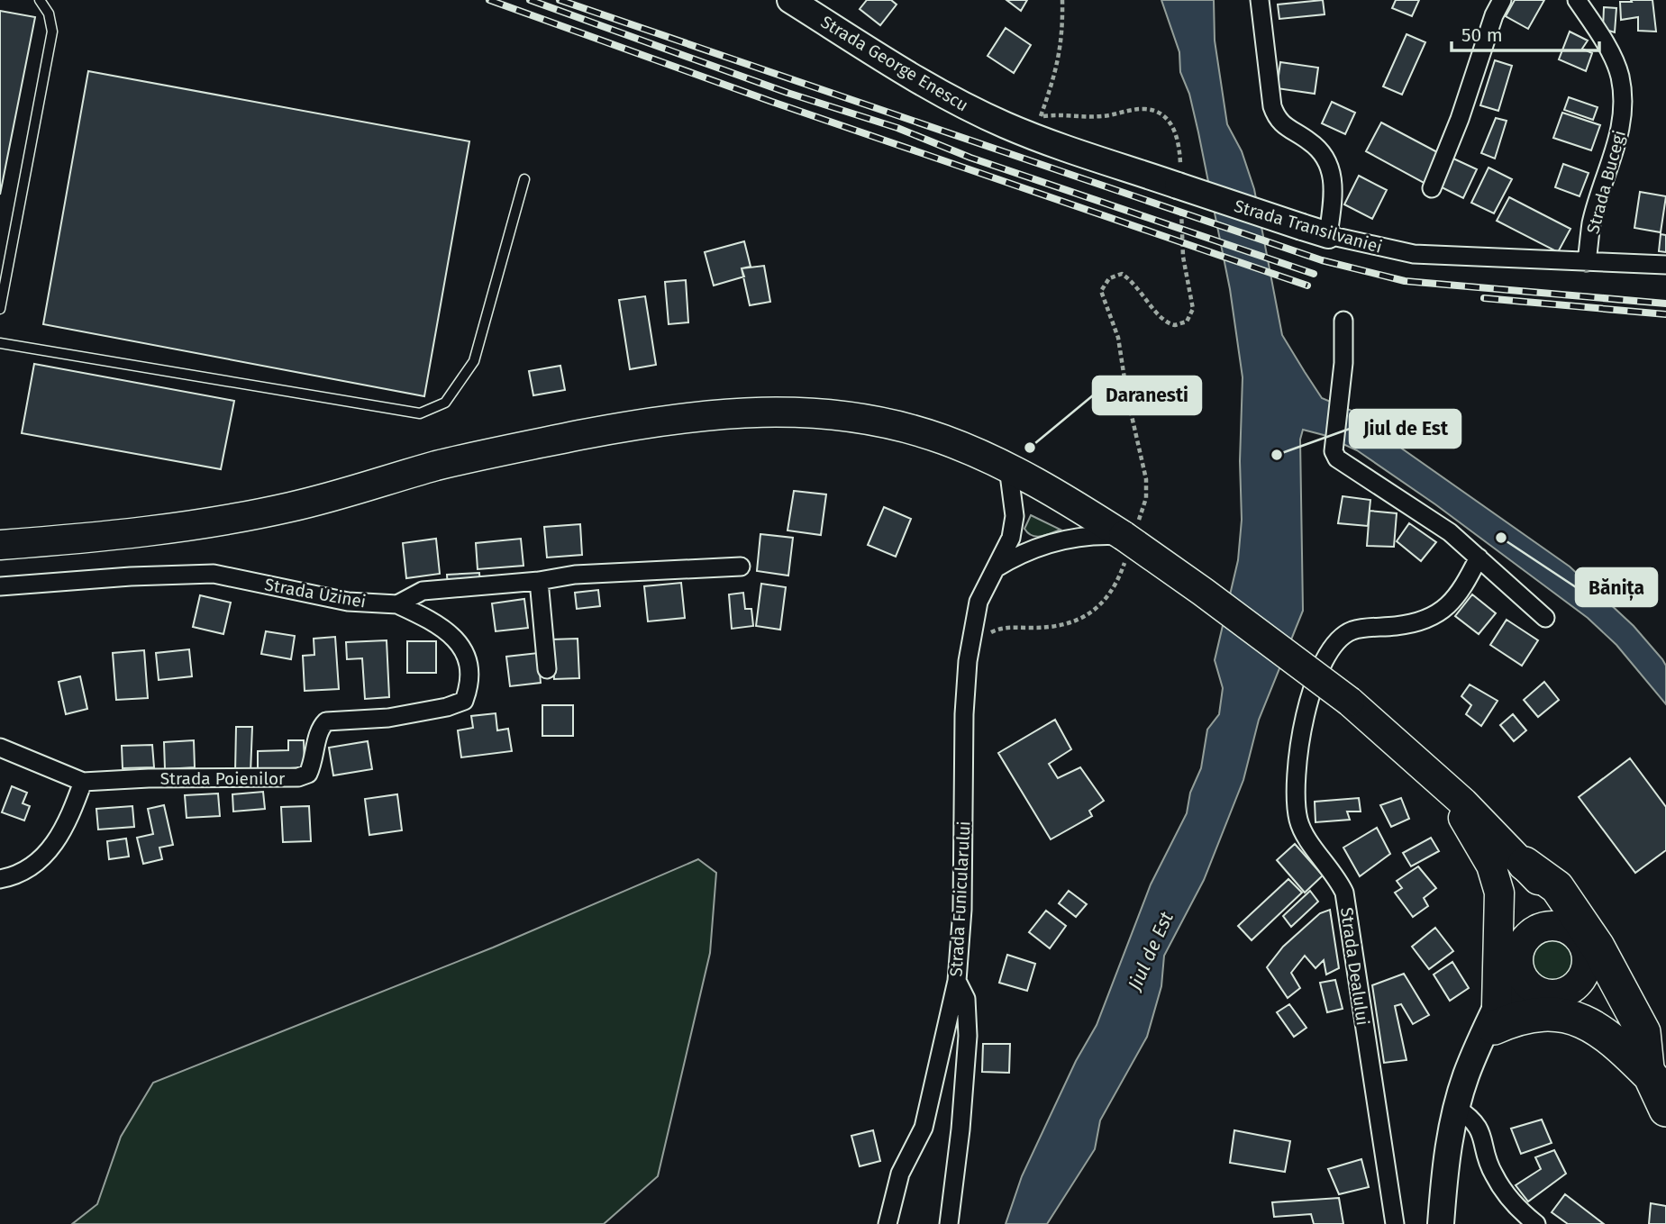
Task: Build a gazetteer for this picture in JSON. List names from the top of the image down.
{
  "streets": {
    "street": [
      "Strada George Enescu",
      "Strada Bucegi",
      "Strada Transilvaniei",
      "Strada Uzinei",
      "Strada Poienilor",
      "Strada Funicularului",
      "Strada Dealului"
    ]
  },
  "crossings": [
    ["Strada George Enescu", "Strada Transilvaniei"],
    ["Strada Bucegi", "Strada Transilvaniei"],
    ["Strada Uzinei", "Strada Poienilor"]
  ],
  "water": ["Jiul de Est"],
  "places": ["Daranesti", "Jiul de Est", "Bănița"],
  "scale_bar": "50 m"
}
